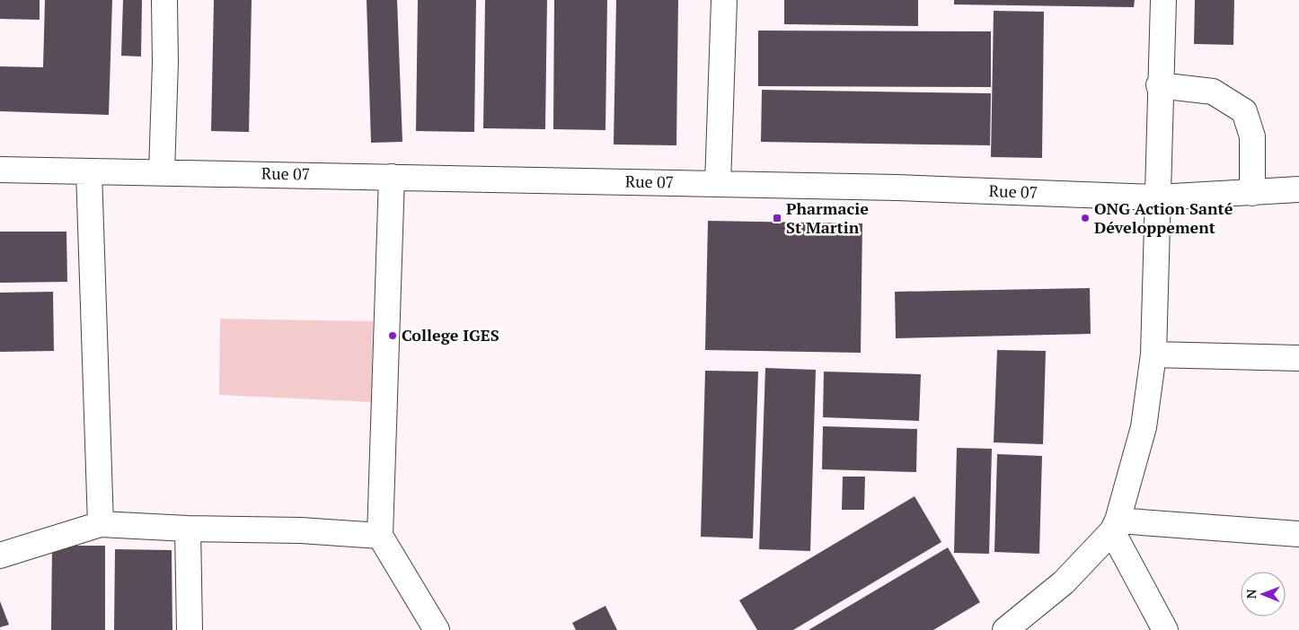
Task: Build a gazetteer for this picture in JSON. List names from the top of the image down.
{
  "streets": {
    "street": ["Rue 07"]
  },
  "places": {
    "transit": ["Pharmacie St Martin"],
    "other": ["ONG Action Santé Développement", "College IGES"]
  },
  "north": "left"
}
